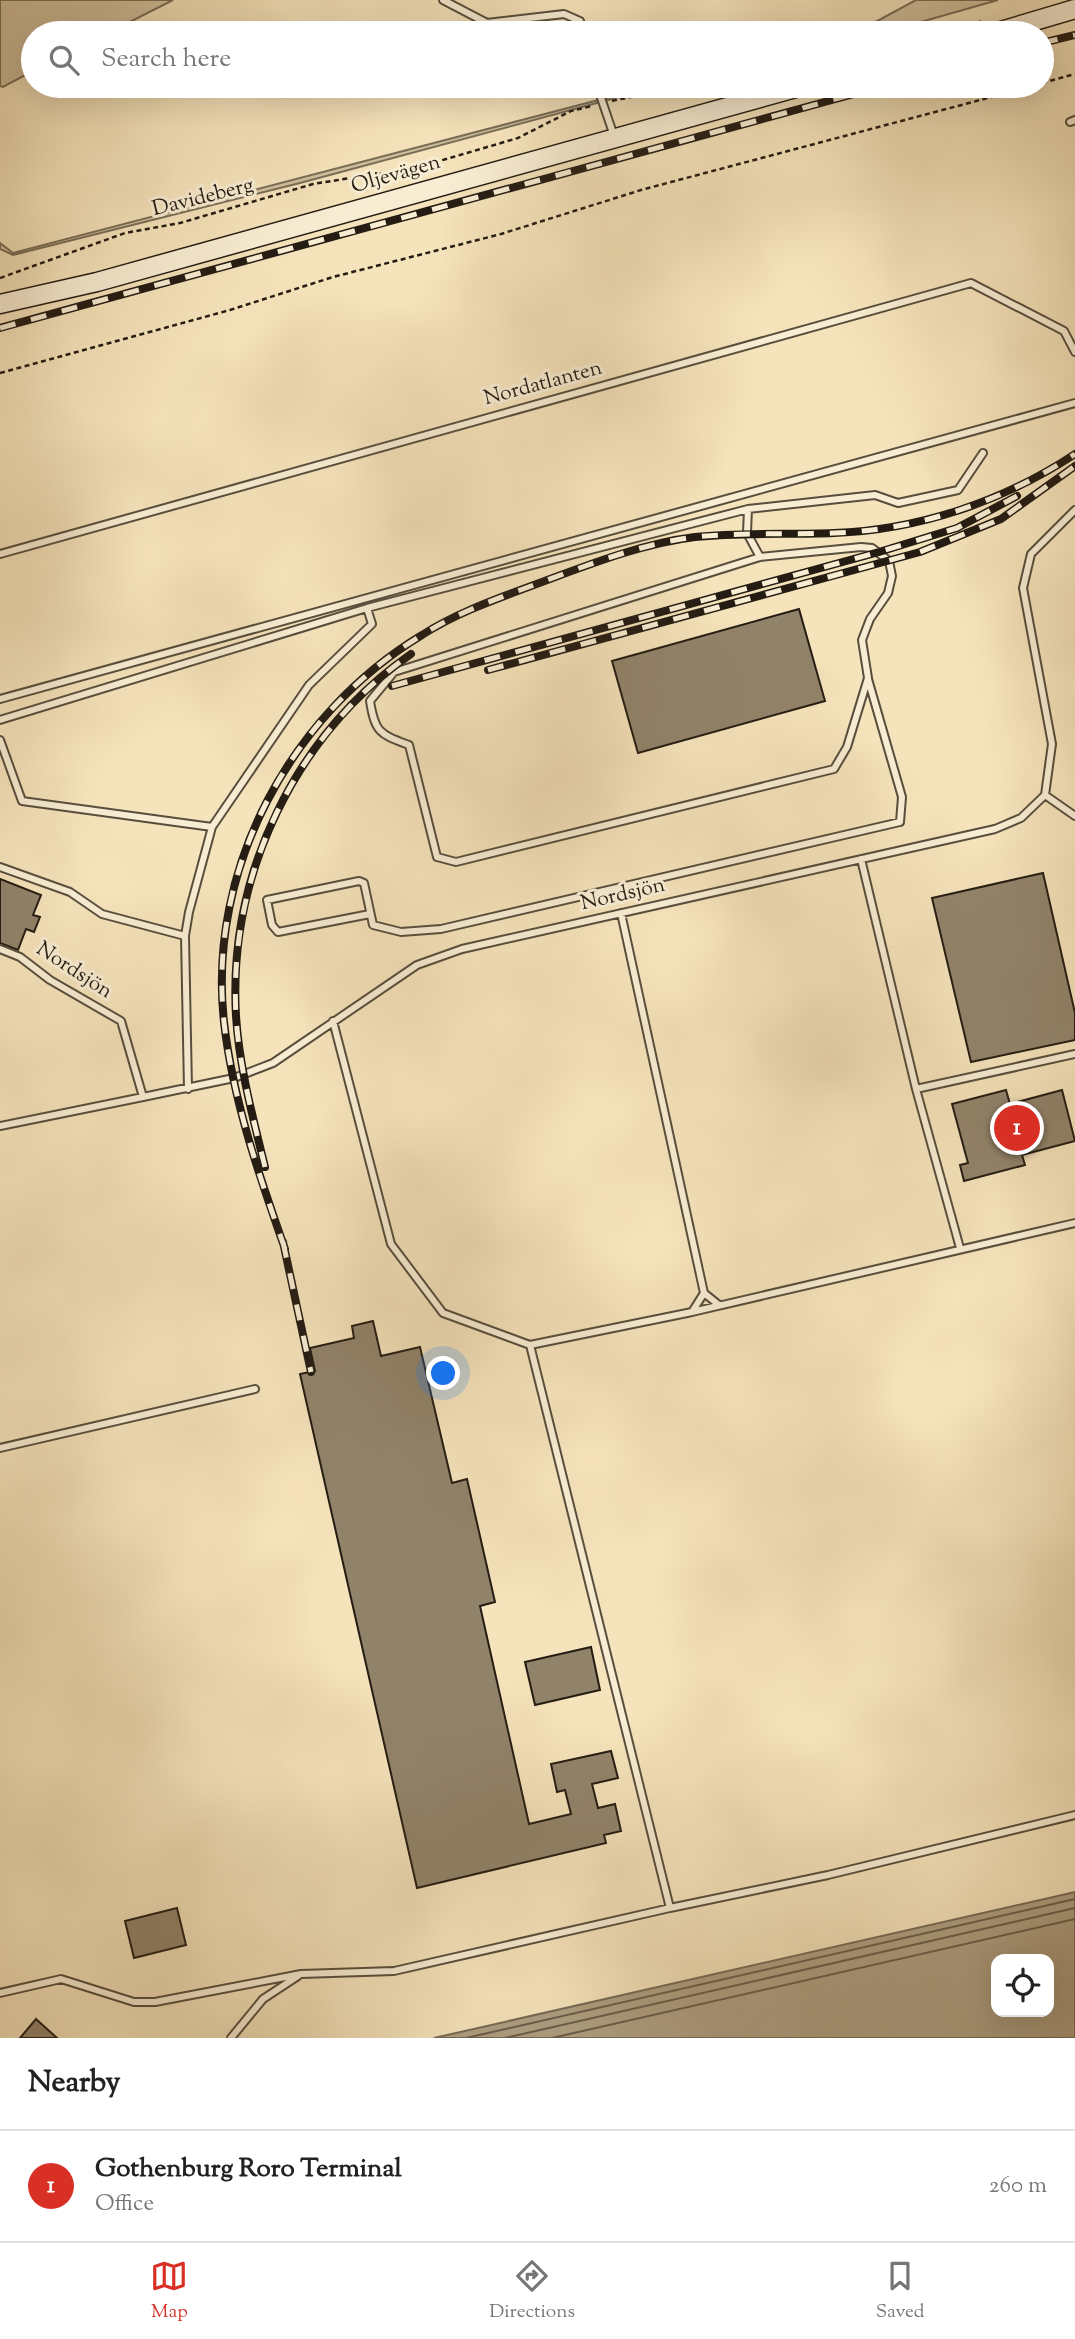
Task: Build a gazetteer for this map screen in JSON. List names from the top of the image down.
{
  "streets": {
    "street": ["Oljevägen"],
    "lane": ["Nordatlanten", "Nordsjön"],
    "path": ["Davideberg"]
  },
  "page": {
    "search": "Search here",
    "pins": "1",
    "heading": "Nearby",
    "list": [
      {
        "mark": "1",
        "name": "Gothenburg Roro Terminal",
        "note": "Office",
        "value": "260 m"
      }
    ],
    "nav": ["Map", "Directions", "Saved"]
  }
}
